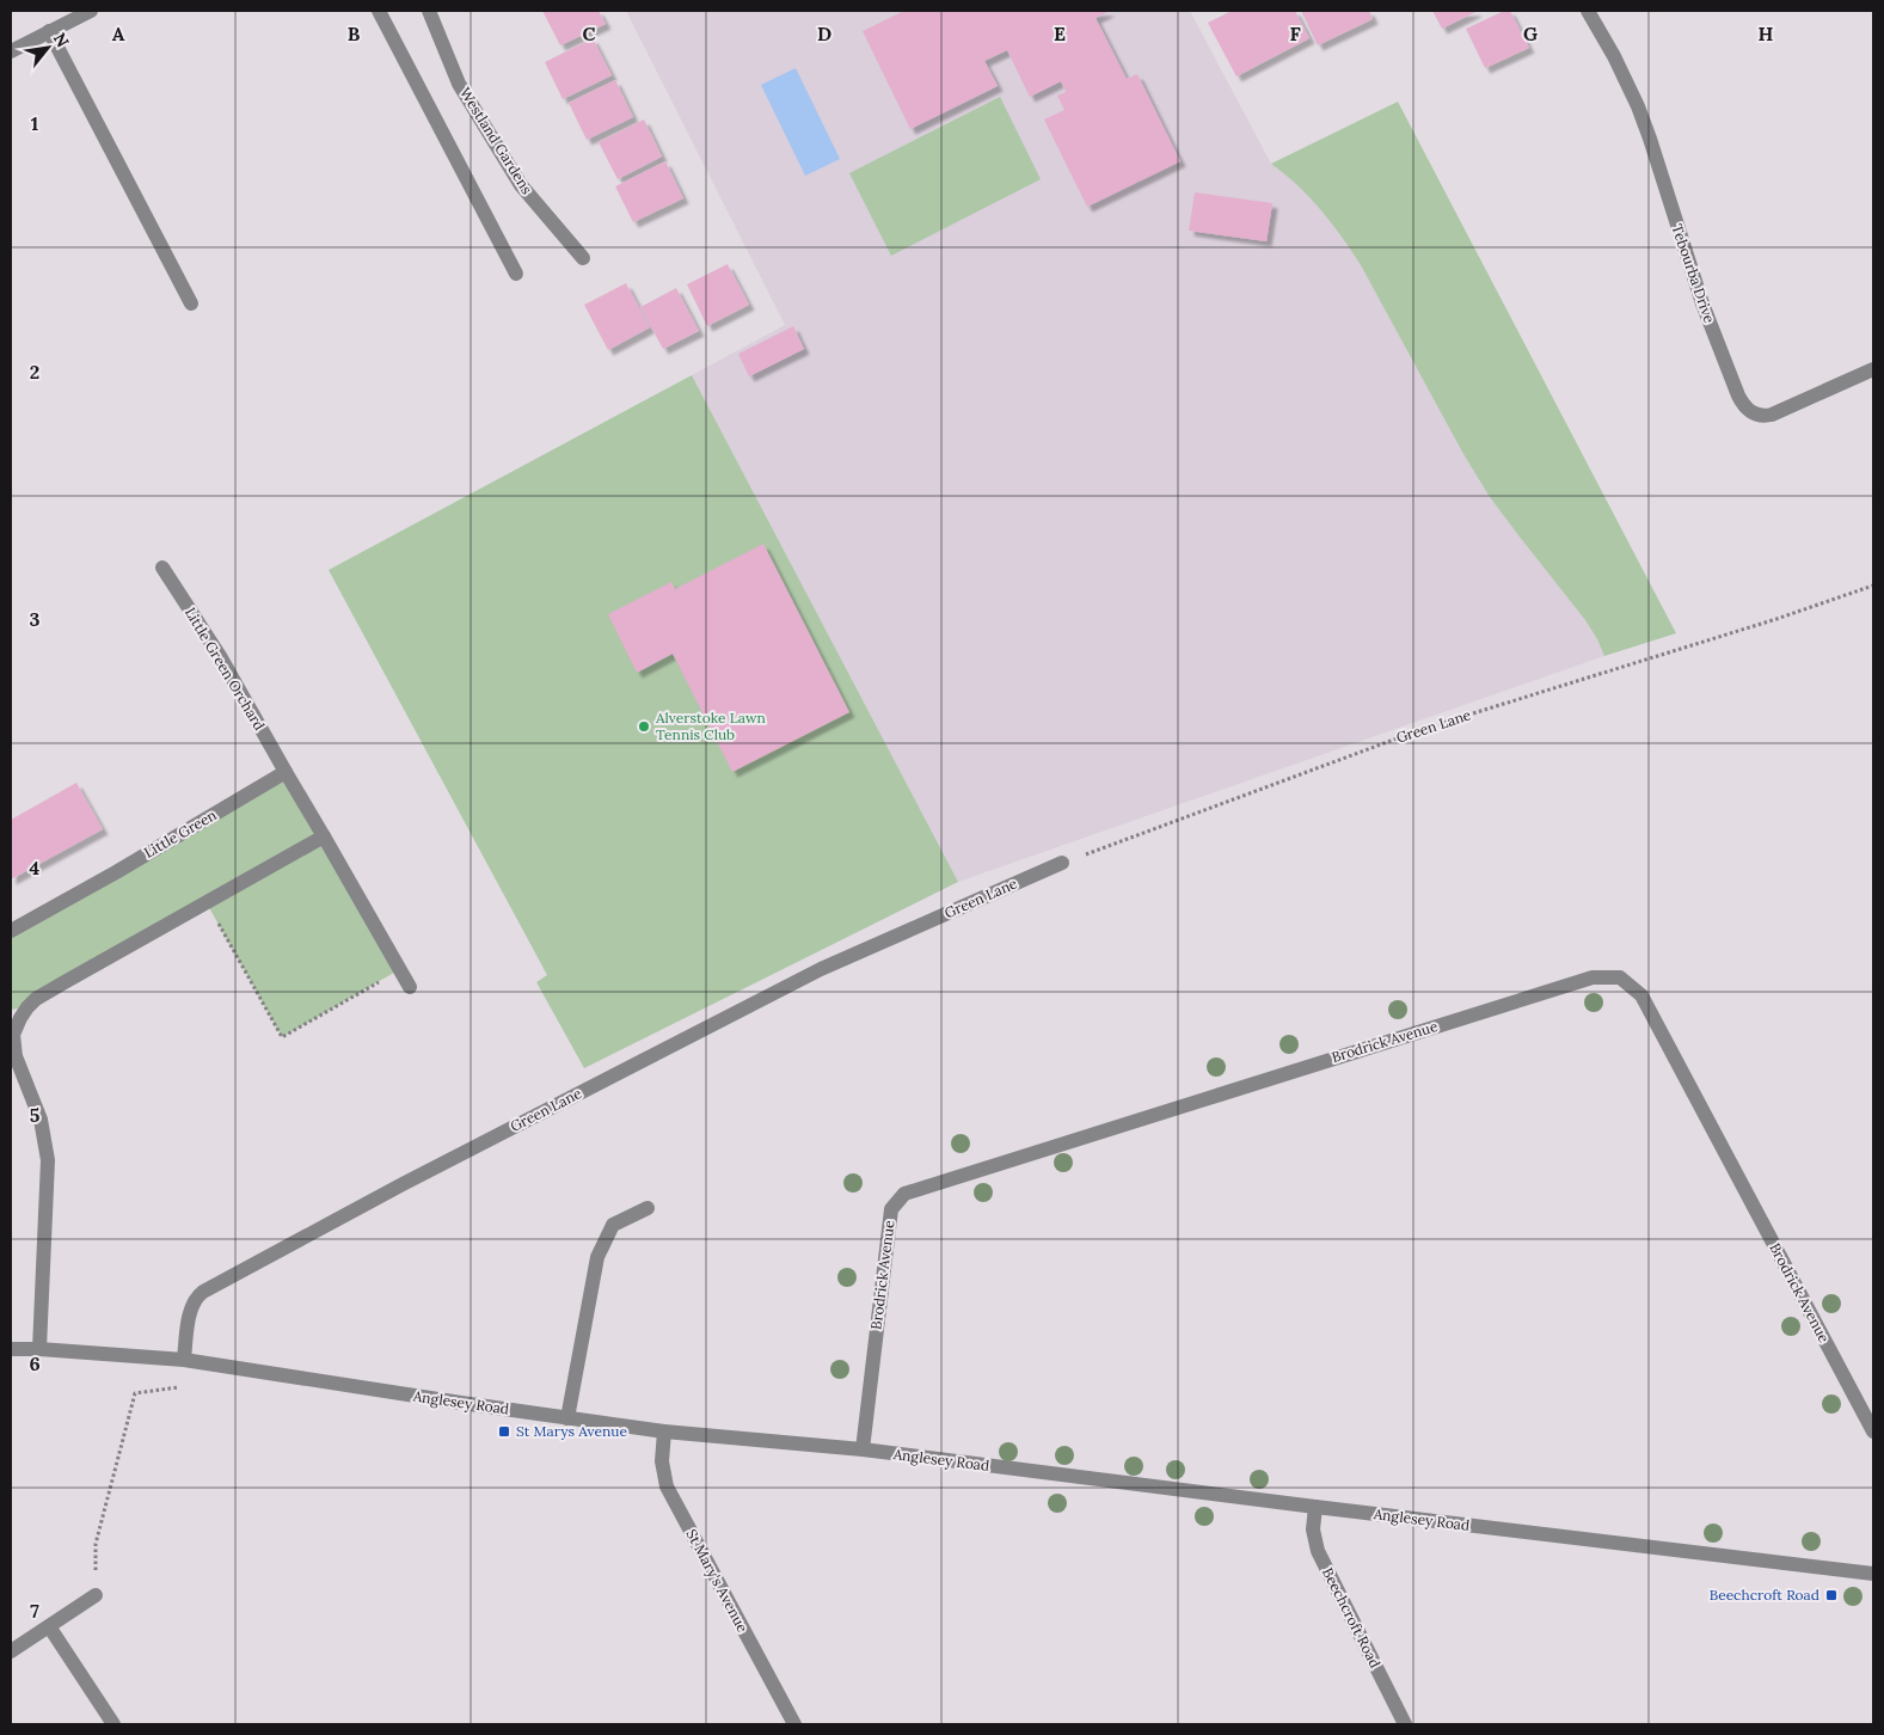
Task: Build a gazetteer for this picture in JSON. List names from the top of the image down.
{
  "streets": {
    "street": [
      "Westland Gardens",
      "Tebourba Drive",
      "Little Green Orchard",
      "Green Lane",
      "Little Green",
      "Brodrick Avenue",
      "Anglesey Road",
      "St Mary's Avenue",
      "Beechcroft Road"
    ]
  },
  "crossings": [
    ["Little Green Orchard", "Little Green"],
    ["Green Lane", "Anglesey Road"],
    ["Brodrick Avenue", "Anglesey Road"],
    ["Anglesey Road", "St Mary's Avenue"],
    ["Anglesey Road", "Beechcroft Road"]
  ],
  "places": {
    "other": ["Alverstoke Lawn Tennis Club"],
    "transit": ["St Marys Avenue", "Beechcroft Road"]
  },
  "north": "top right",
  "grid": {
    "columns": [
      "A",
      "B",
      "C",
      "D",
      "E",
      "F",
      "G",
      "H"
    ],
    "rows": [
      "1",
      "2",
      "3",
      "4",
      "5",
      "6",
      "7"
    ]
  }
}
